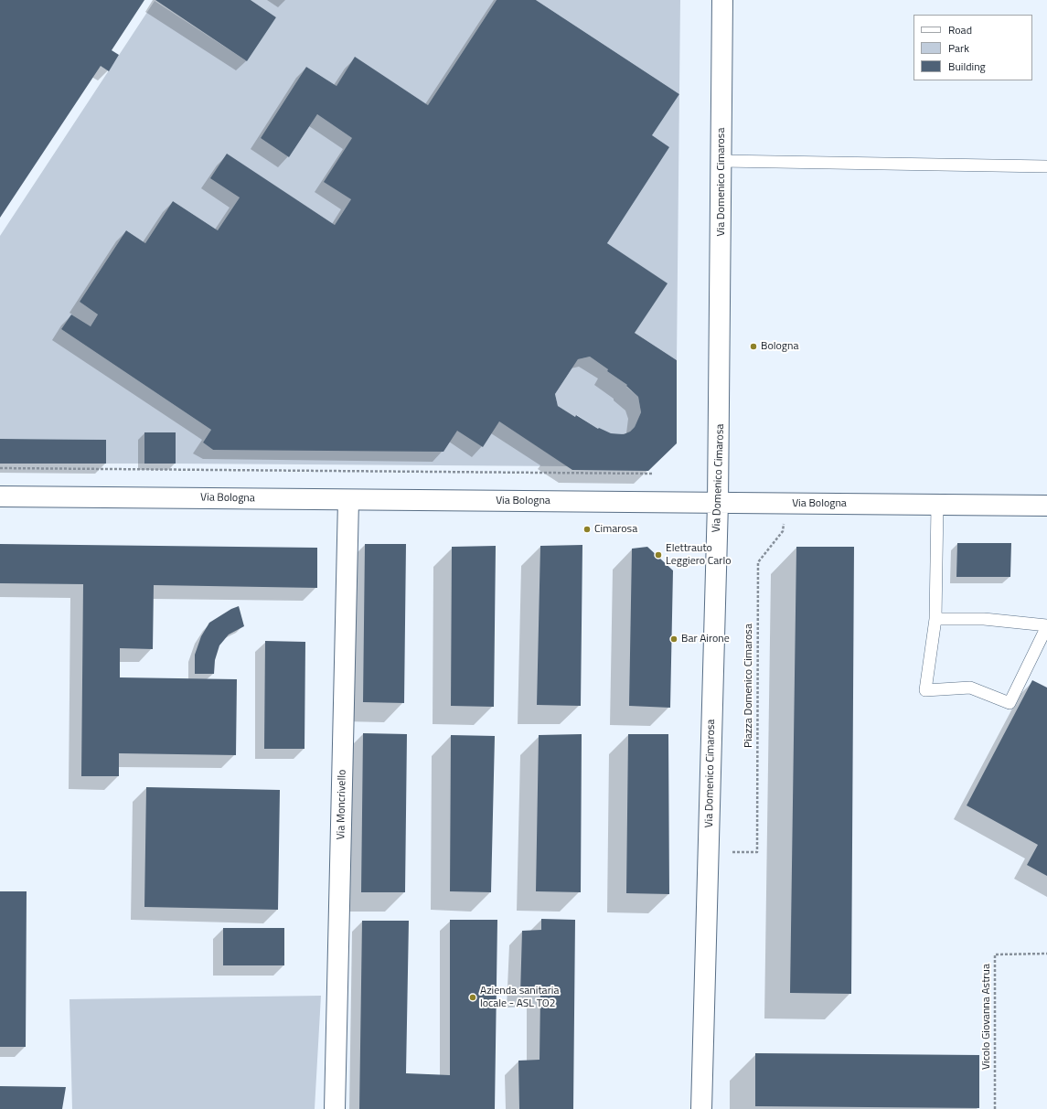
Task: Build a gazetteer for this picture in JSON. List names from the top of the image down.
{
  "streets": {
    "street": ["Via Domenico Cimarosa", "Via Bologna", "Via Moncrivello"],
    "path": ["Piazza Domenico Cimarosa", "Vicolo Giovanna Astrua"]
  },
  "crossings": [
    ["Via Domenico Cimarosa", "Via Bologna"],
    ["Via Bologna", "Piazza Domenico Cimarosa"],
    ["Via Bologna", "Via Moncrivello"]
  ],
  "places": [
    "Bologna",
    "Cimarosa",
    "Elettrauto Leggiero Carlo",
    "Bar Airone",
    "Azienda sanitaria locale - ASL TO2"
  ],
  "legend": ["Road", "Park", "Building"]
}
